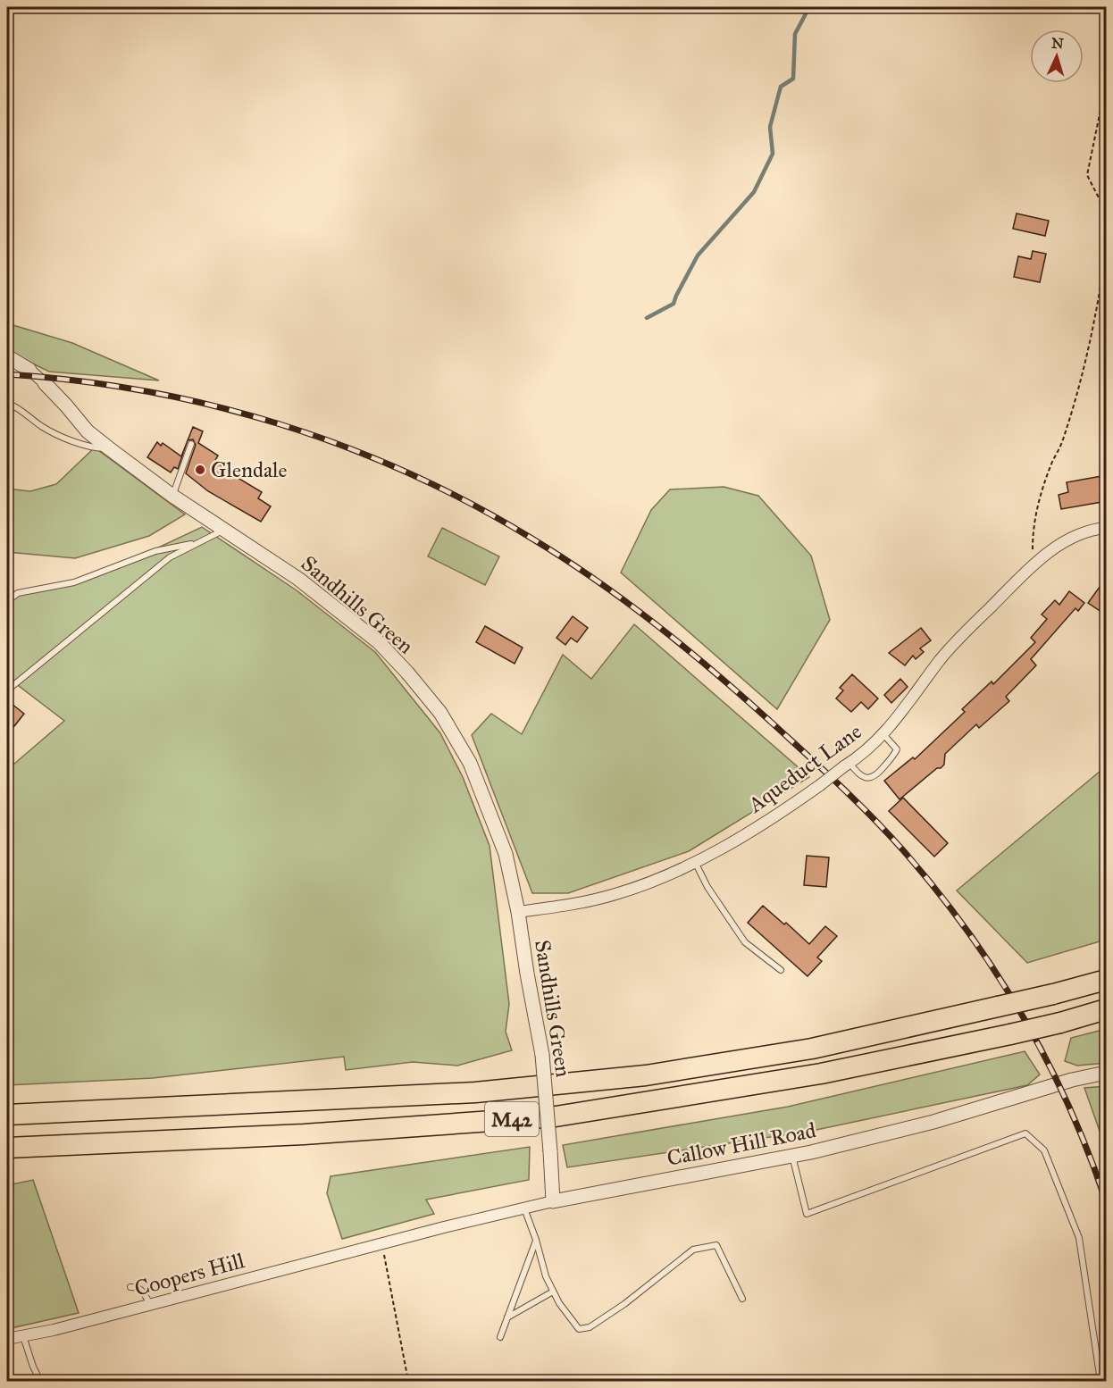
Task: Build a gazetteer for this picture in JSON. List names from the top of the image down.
{
  "streets": {
    "highway": ["M42"],
    "street": [
      "Sandhills Green",
      "Aqueduct Lane",
      "Callow Hill Road",
      "Coopers Hill"
    ]
  },
  "crossings": [
    ["Sandhills Green", "Aqueduct Lane"],
    ["Sandhills Green", "Callow Hill Road"],
    ["Callow Hill Road", "Coopers Hill"]
  ],
  "places": ["Glendale"],
  "north": "top"
}
